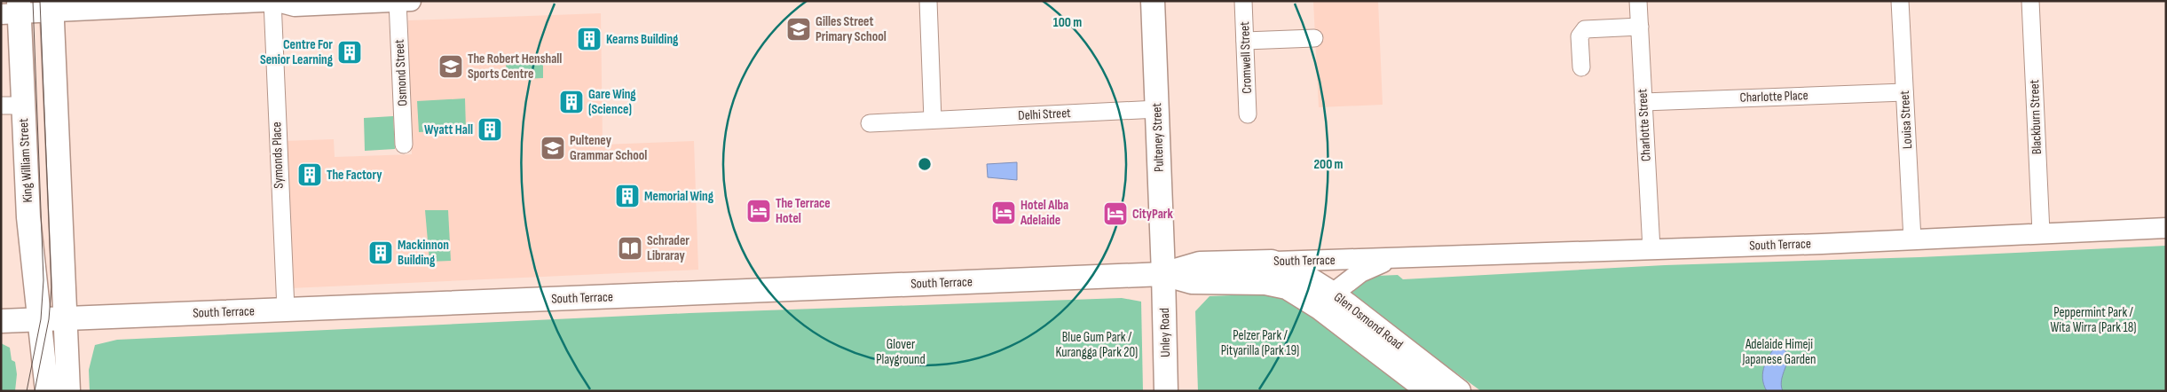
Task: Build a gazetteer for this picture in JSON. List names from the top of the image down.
{
  "streets": {
    "main road": [
      "Pulteney Street",
      "King William Street",
      "South Terrace",
      "Glen Osmond Road",
      "Unley Road"
    ],
    "street": [
      "Cromwell Street",
      "Osmond Street",
      "Charlotte Place",
      "Delhi Street",
      "Blackburn Street",
      "Louisa Street",
      "Charlotte Street",
      "Symonds Place"
    ]
  },
  "crossings": [
    ["Charlotte Place", "Louisa Street"],
    ["Charlotte Place", "Charlotte Street"],
    ["Delhi Street", "Pulteney Street"],
    ["Blackburn Street", "South Terrace"],
    ["Louisa Street", "South Terrace"],
    ["Charlotte Street", "South Terrace"],
    ["Pulteney Street", "South Terrace"],
    ["Pulteney Street", "Unley Road"],
    ["Symonds Place", "South Terrace"],
    ["King William Street", "South Terrace"],
    ["South Terrace", "Glen Osmond Road"],
    ["South Terrace", "Unley Road"]
  ],
  "parks": [
    "Peppermint Park / Wita Wirra (Park 18)",
    "Pelzer Park / Pityarilla (Park 19)",
    "Blue Gum Park / Kurangga (Park 20)",
    "Glover Playground",
    "Adelaide Himeji Japanese Garden"
  ],
  "places": {
    "school or university": ["Gilles Street Primary School", "The Robert Henshall Sports Centre", "Pulteney Grammar School"],
    "building": [
      "Kearns Building",
      "Centre For Senior Learning",
      "Gare Wing (Science)",
      "Wyatt Hall",
      "The Factory",
      "Memorial Wing",
      "Mackinnon Building"
    ],
    "hotel": ["The Terrace Hotel", "Hotel Alba Adelaide", "CityPark"],
    "library": ["Schrader Libraray"]
  },
  "rings": ["100 m", "200 m"]
}
